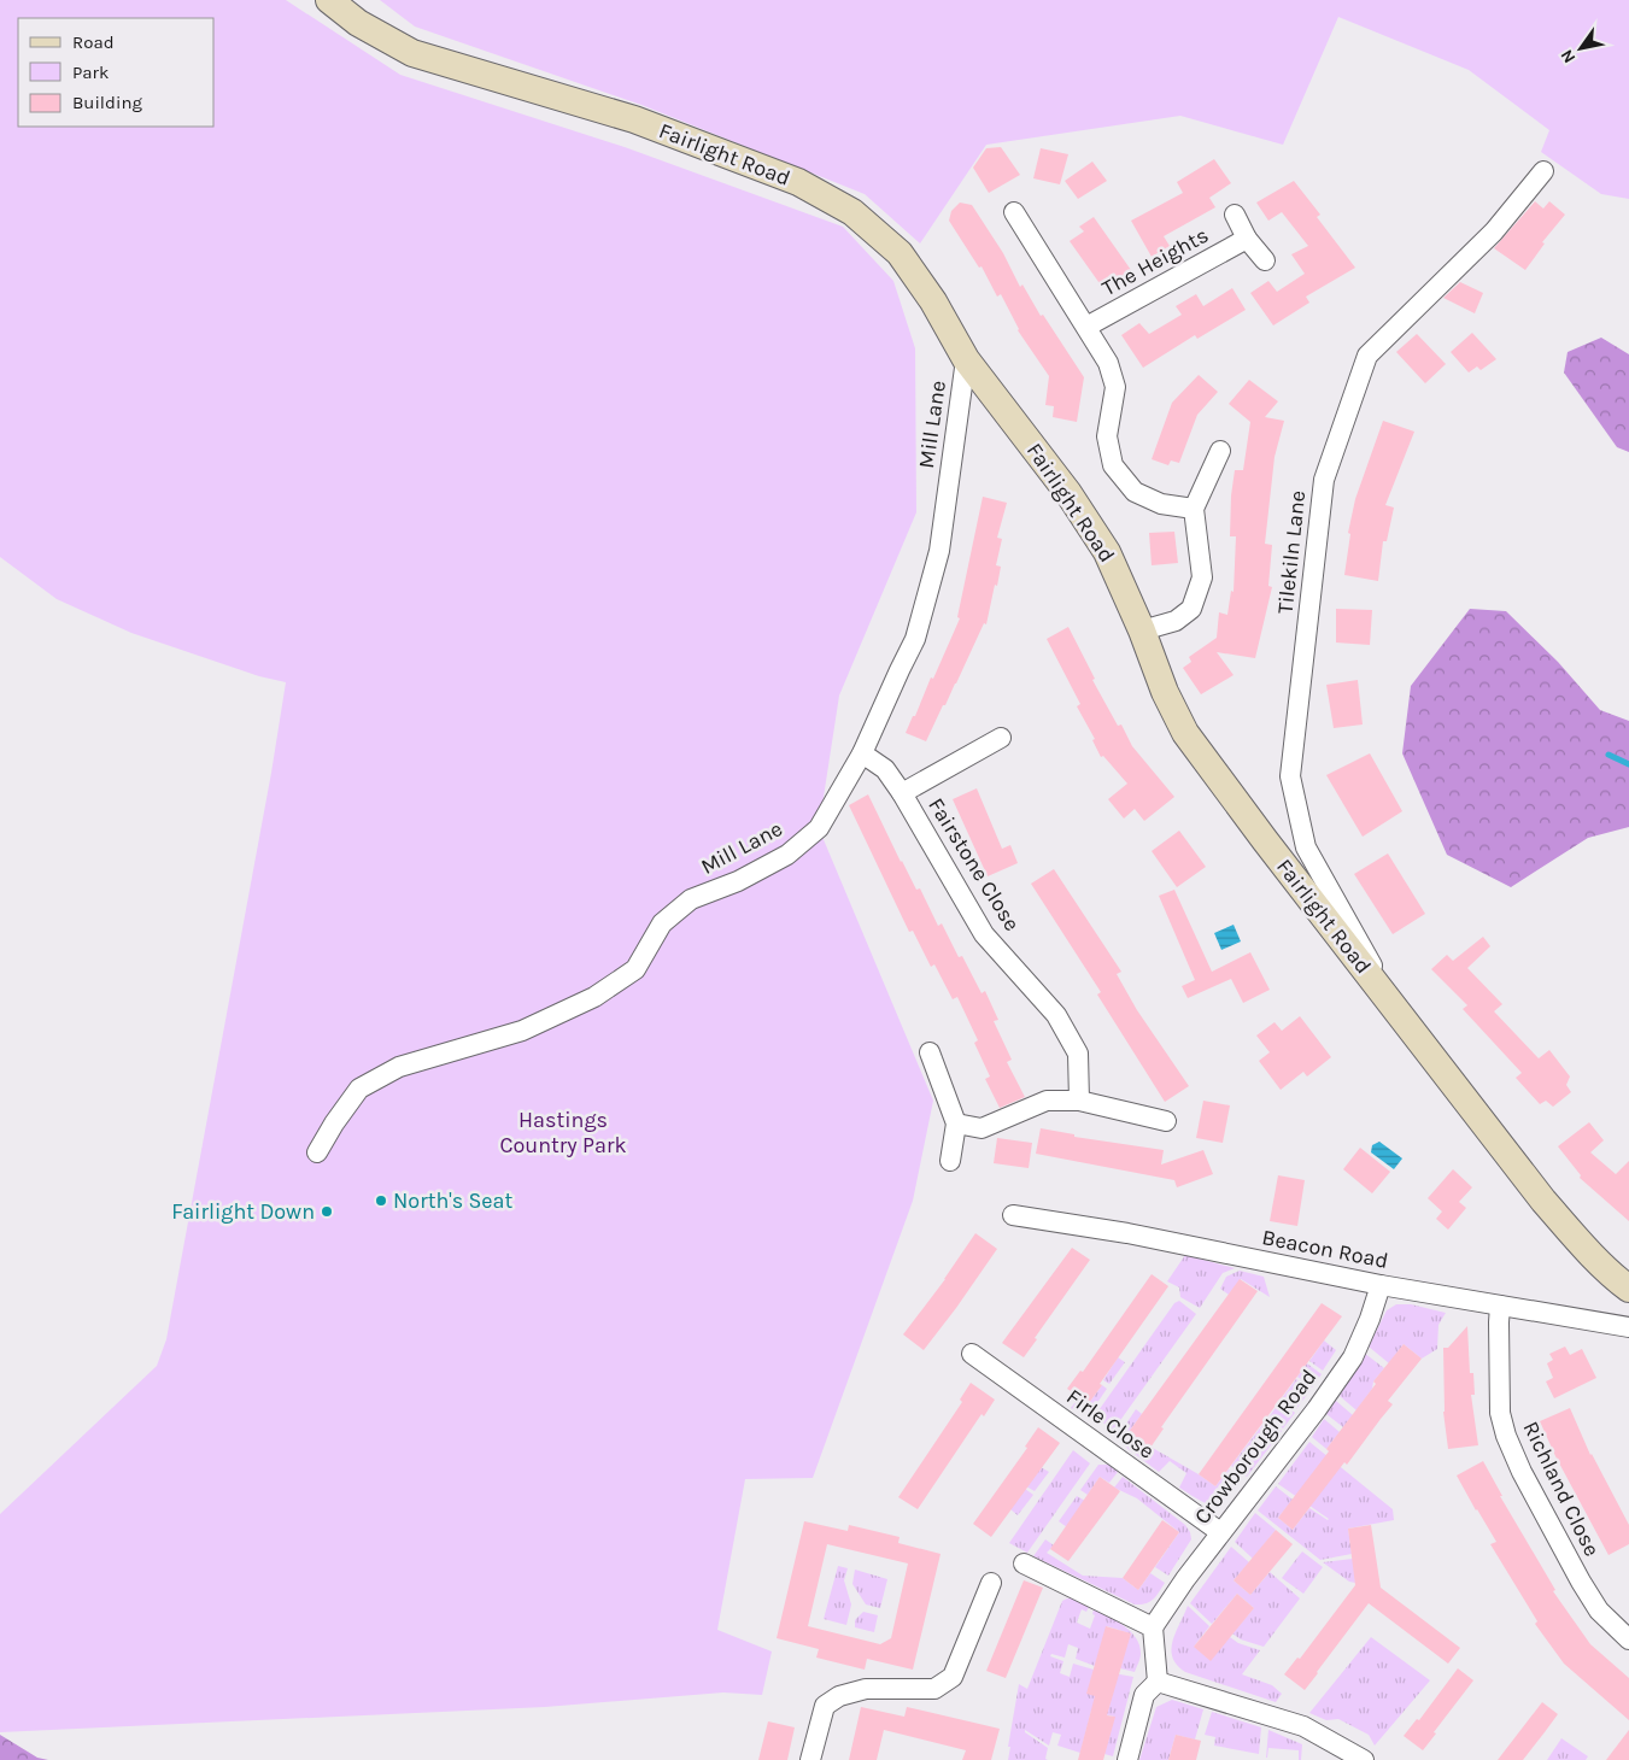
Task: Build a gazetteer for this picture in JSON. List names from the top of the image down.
{
  "streets": {
    "street": [
      "Fairlight Road",
      "The Heights",
      "Mill Lane",
      "Tilekiln Lane",
      "Fairstone Close",
      "Beacon Road",
      "Firle Close",
      "Crowborough Road",
      "Richland Close"
    ]
  },
  "crossings": [
    ["Fairlight Road", "Mill Lane"],
    ["Fairlight Road", "Tilekiln Lane"],
    ["Mill Lane", "Fairstone Close"],
    ["Beacon Road", "Crowborough Road"],
    ["Beacon Road", "Richland Close"],
    ["Firle Close", "Crowborough Road"]
  ],
  "parks": ["Hastings Country Park"],
  "places": ["North's Seat", "Fairlight Down"],
  "legend": ["Road", "Park", "Building"],
  "north": "bottom left"
}
